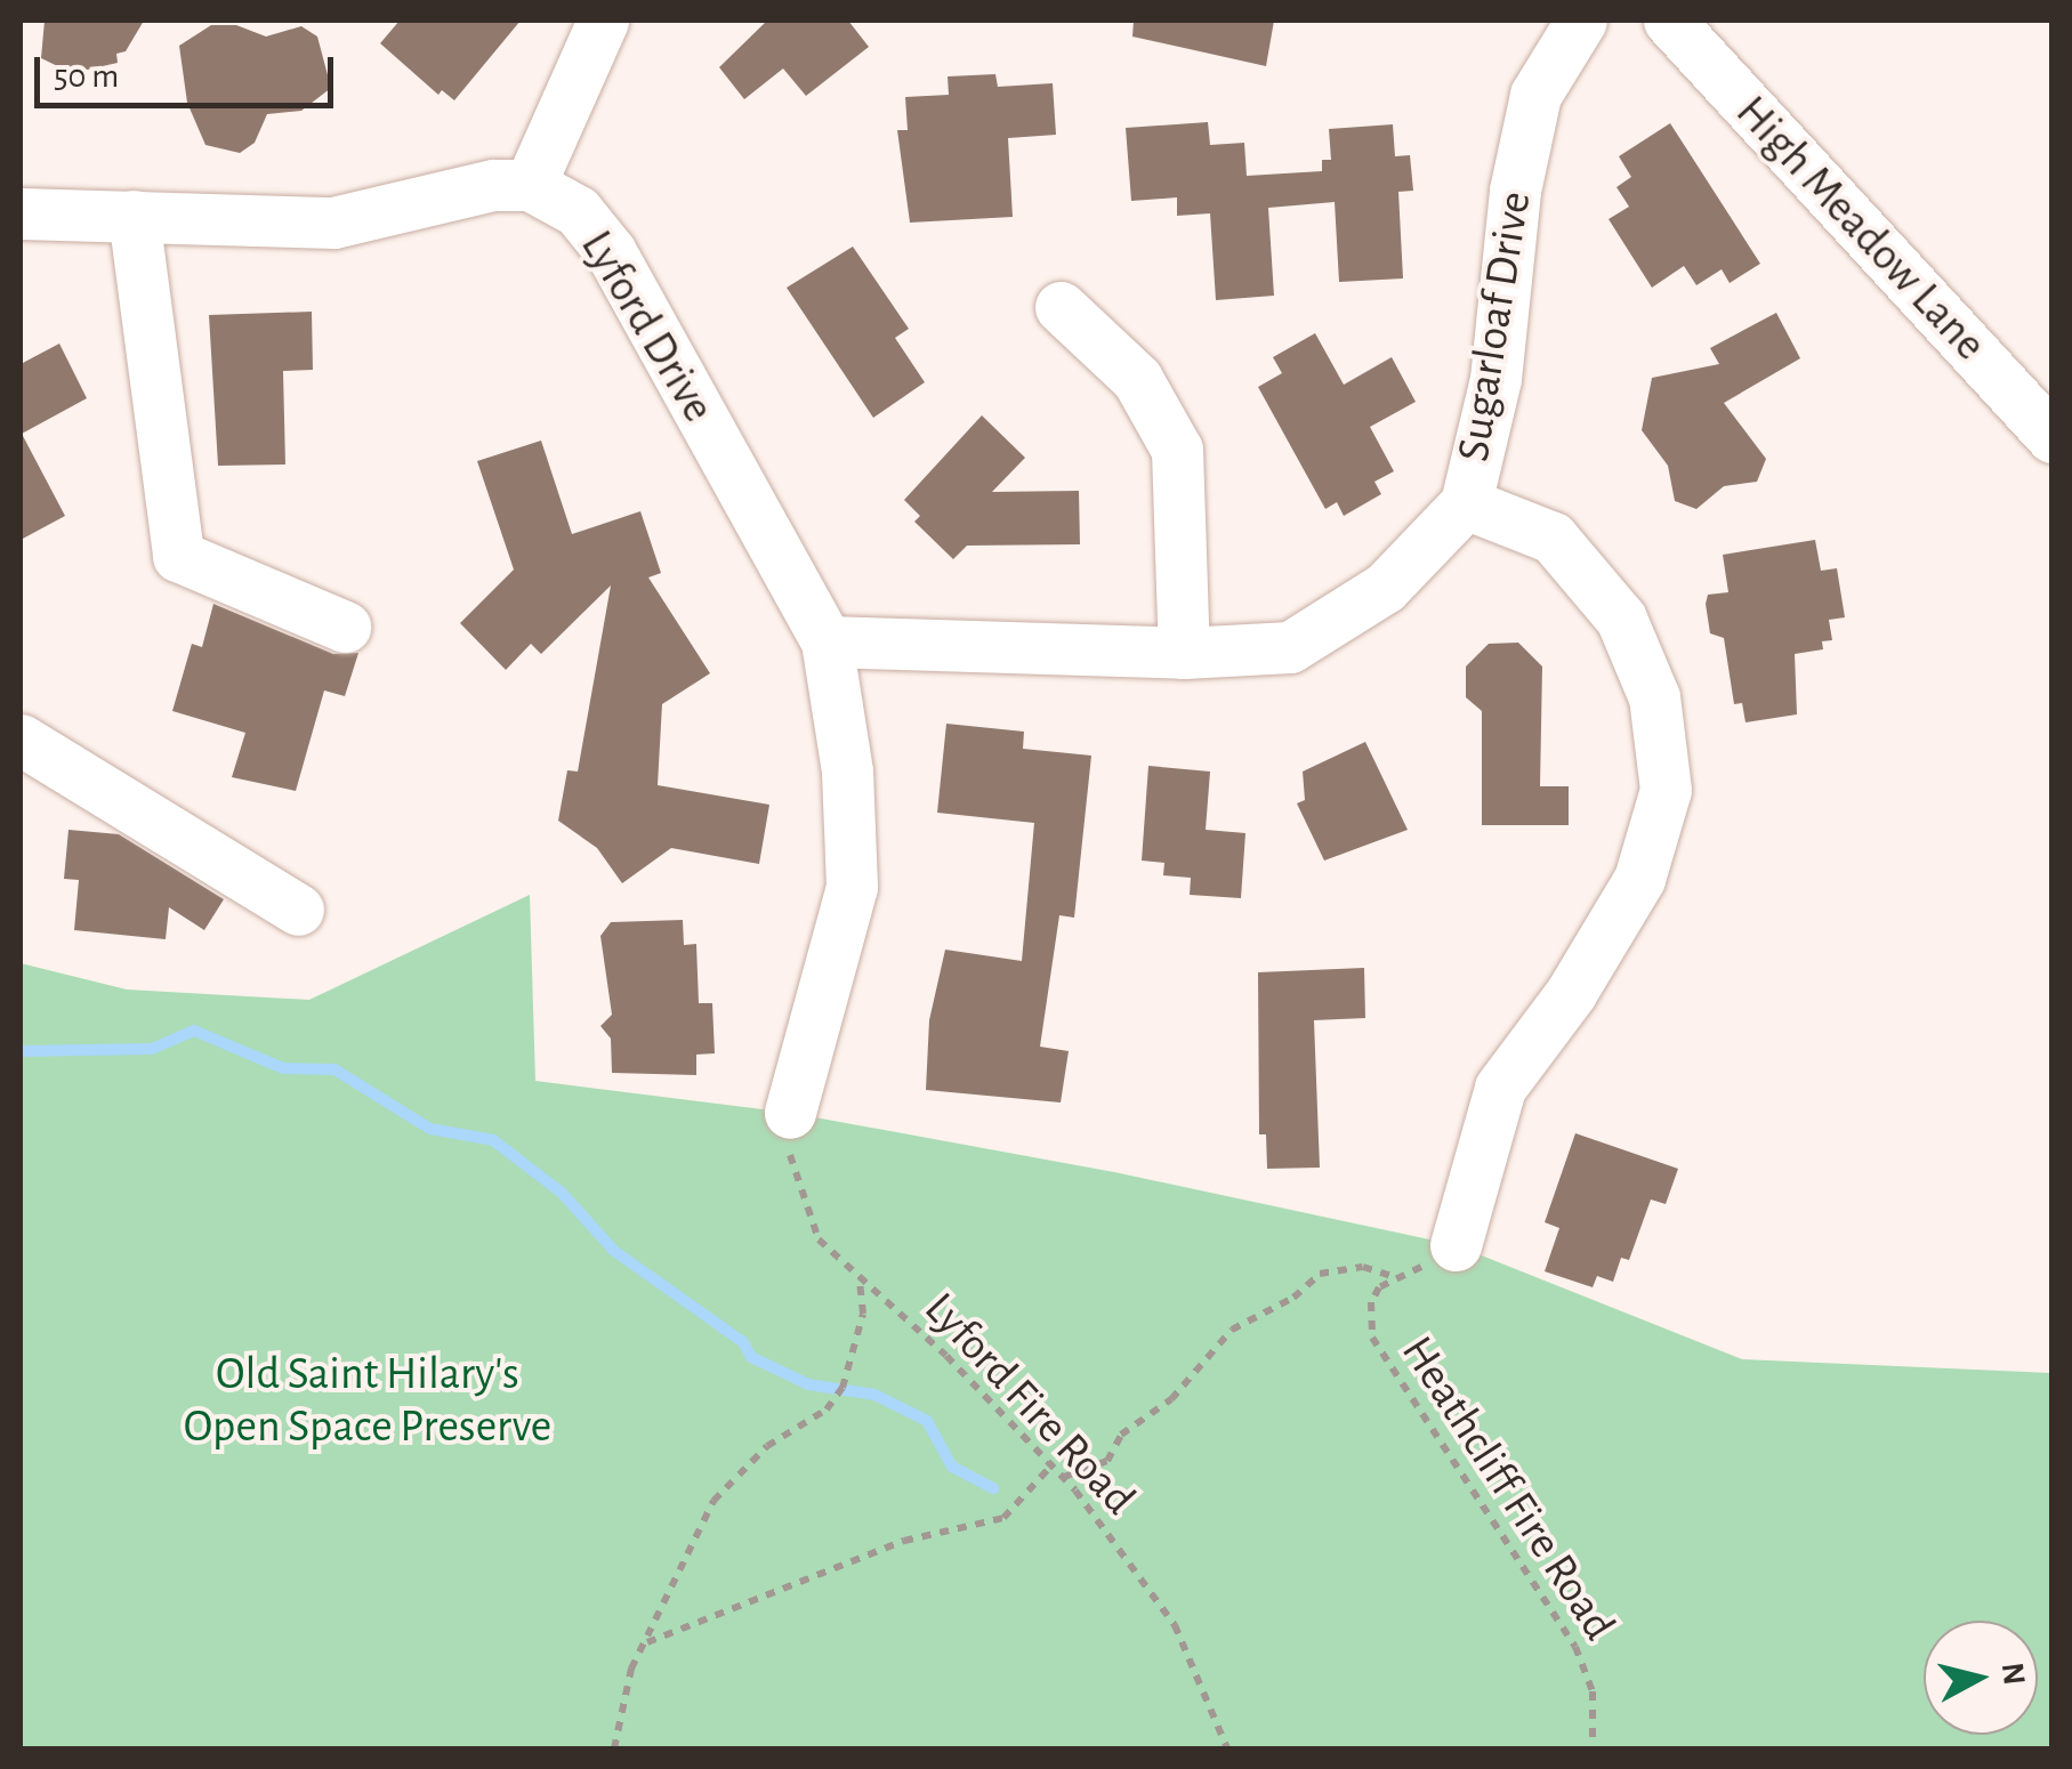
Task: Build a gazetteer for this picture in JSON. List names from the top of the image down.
{
  "streets": {
    "street": ["High Meadow Lane", "Lyford Drive", "Sugarloaf Drive"],
    "path": ["Lyford Fire Road", "Heathcliff Fire Road"]
  },
  "crossings": [
    ["Lyford Drive", "Sugarloaf Drive"]
  ],
  "parks": ["Old Saint Hilary's Open Space Preserve"],
  "scale_bar": "50 m",
  "north": "right"
}
